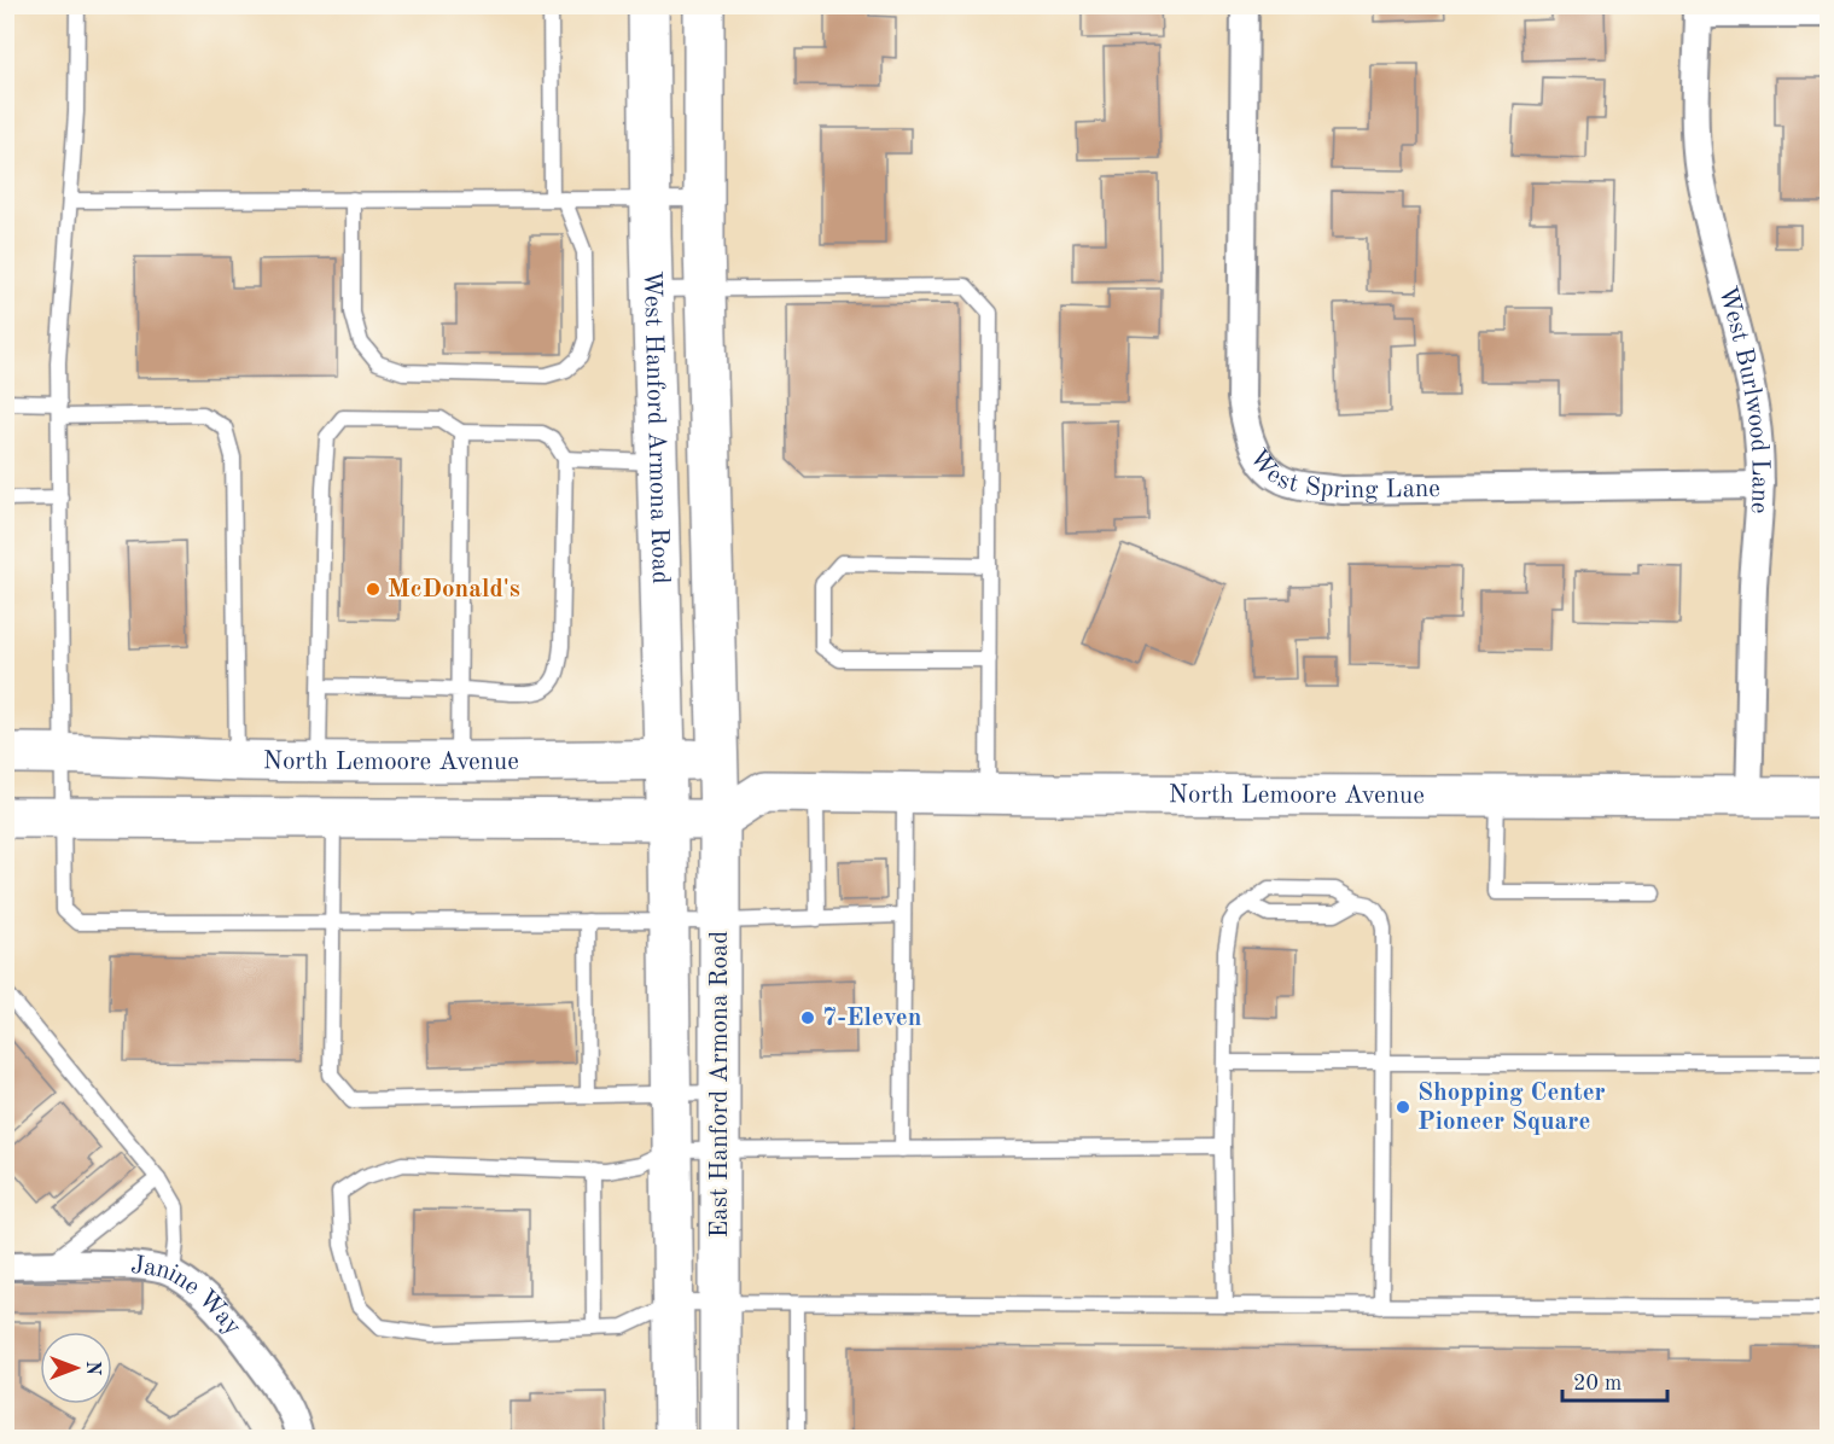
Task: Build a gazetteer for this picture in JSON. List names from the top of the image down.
{
  "streets": {
    "main road": ["West Hanford Armona Road", "North Lemoore Avenue", "East Hanford Armona Road"],
    "street": ["West Burlwood Lane", "West Spring Lane", "Janine Way"]
  },
  "crossings": [
    ["West Burlwood Lane", "West Spring Lane"],
    ["West Burlwood Lane", "North Lemoore Avenue"],
    ["West Hanford Armona Road", "North Lemoore Avenue"],
    ["West Hanford Armona Road", "East Hanford Armona Road"],
    ["North Lemoore Avenue", "East Hanford Armona Road"]
  ],
  "places": ["McDonald's", "7-Eleven", "Shopping Center Pioneer Square"],
  "scale_bar": "20 m",
  "north": "right"
}
